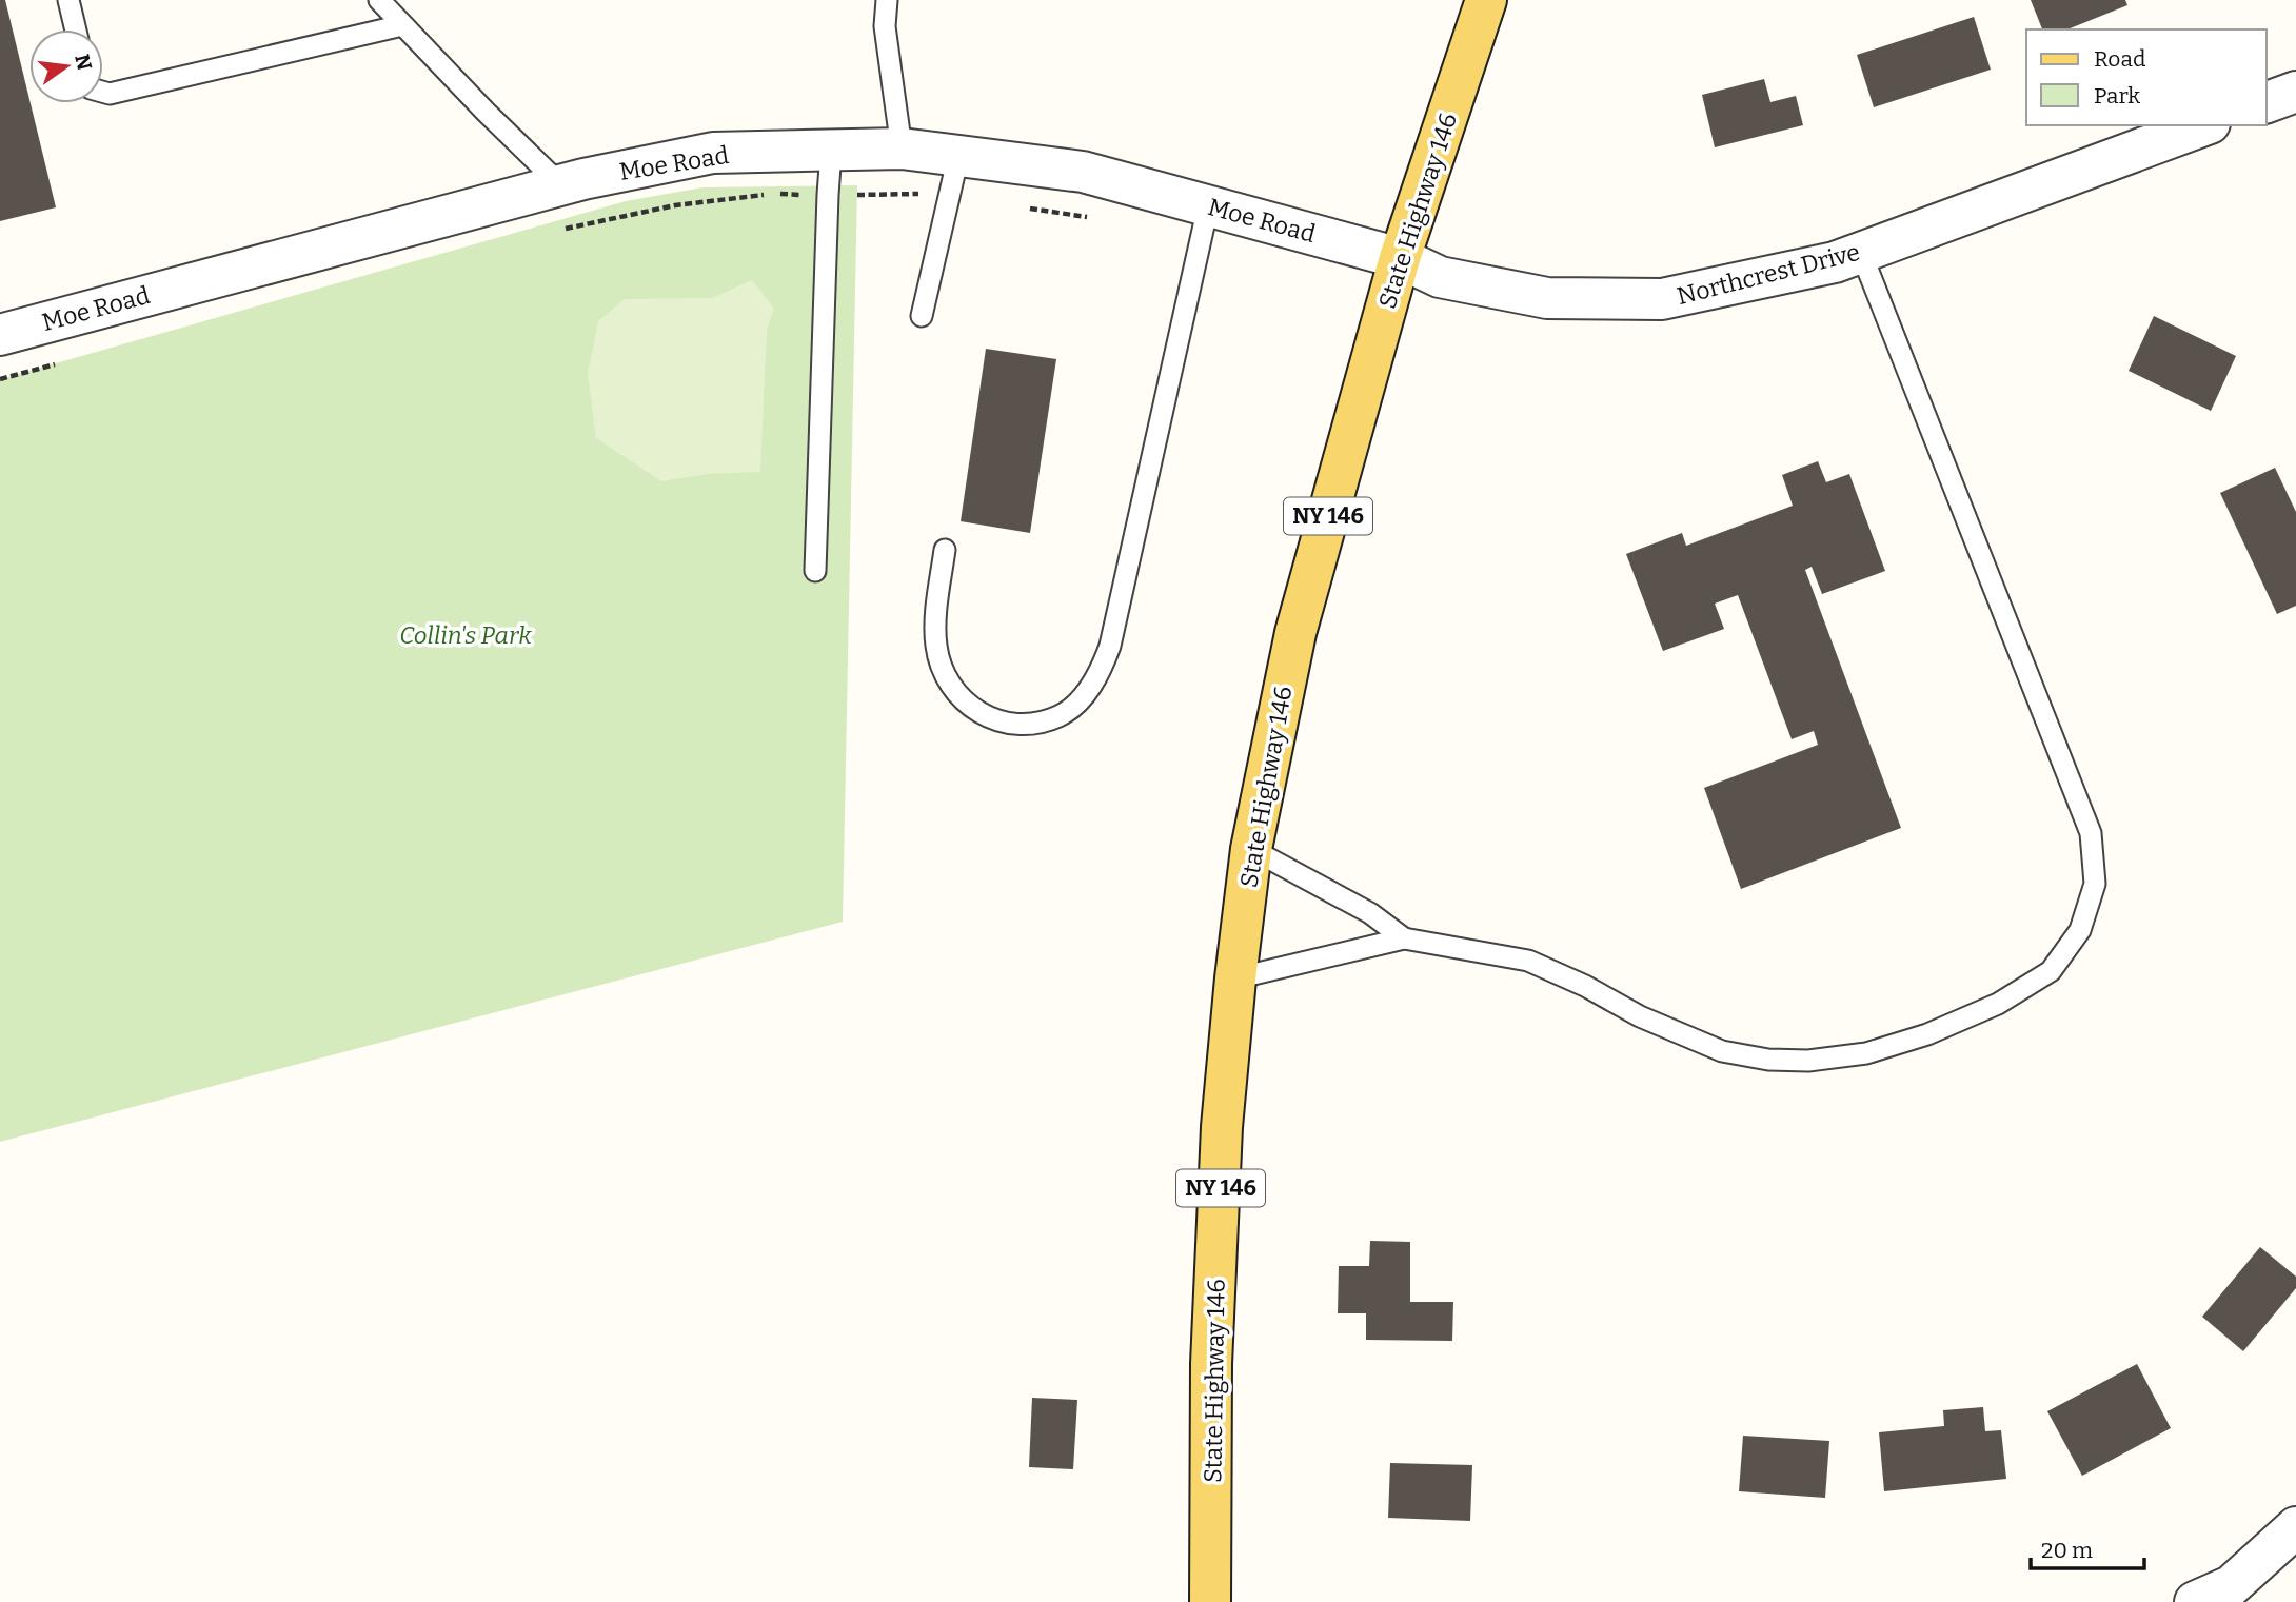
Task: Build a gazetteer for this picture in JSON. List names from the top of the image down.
{
  "streets": {
    "main road": ["State Highway 146", "NY 146"],
    "street": ["Moe Road", "Northcrest Drive"]
  },
  "crossings": [
    ["Moe Road", "State Highway 146"],
    ["Moe Road", "Northcrest Drive"],
    ["State Highway 146", "Northcrest Drive"]
  ],
  "parks": ["Collin's Park"],
  "legend": ["Road", "Park"],
  "scale_bar": "20 m",
  "north": "right"
}
